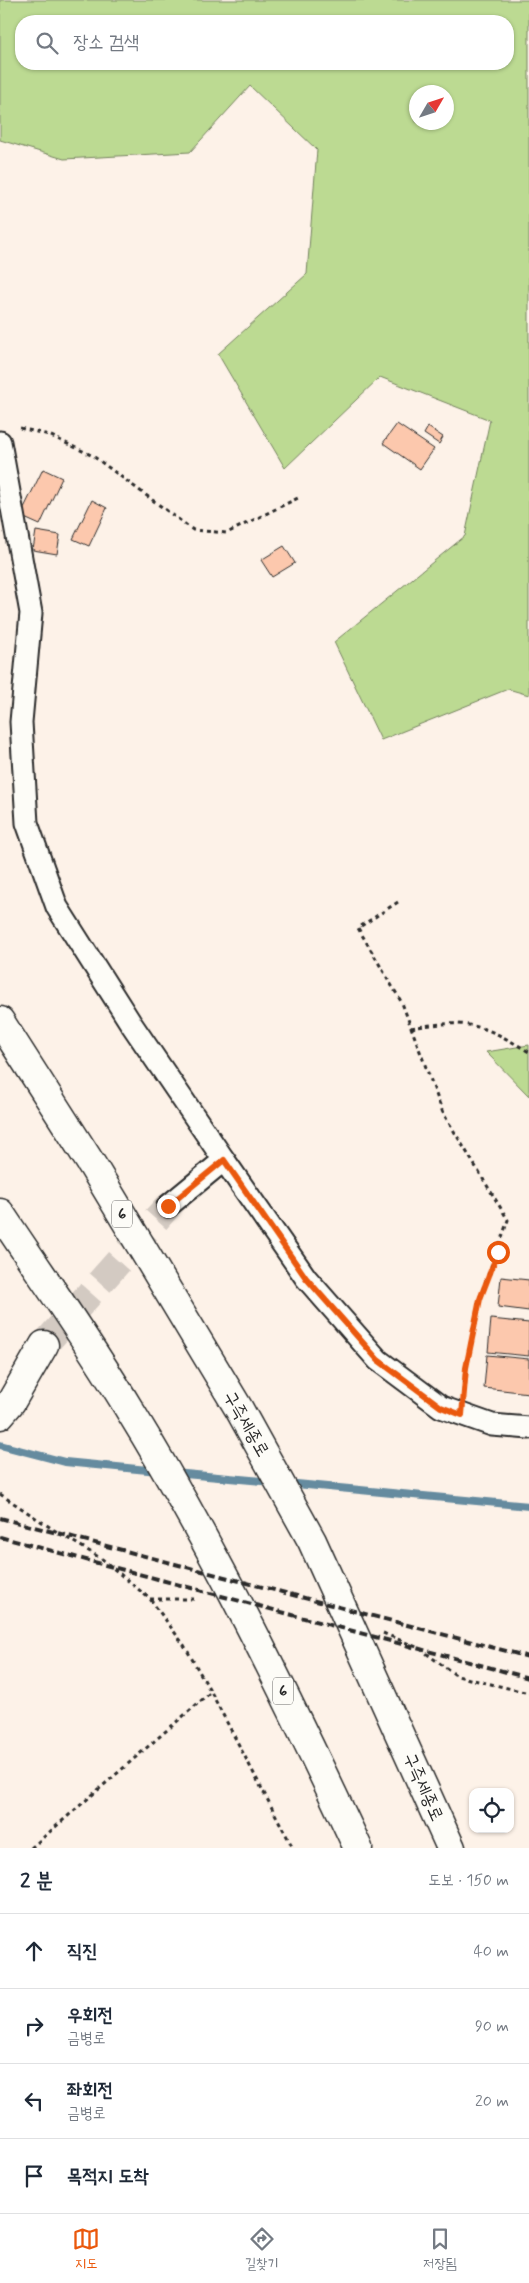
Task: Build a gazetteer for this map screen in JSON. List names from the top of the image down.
{
  "streets": {
    "main road": ["6", "구즉세종로"]
  },
  "north": "top right",
  "page": {
    "search": "장소 검색",
    "heading": ["2 분", "도보 · 150 m"],
    "list": [
      ["직진", "40 m"],
      ["우회전", "금병로", "90 m"],
      ["좌회전", "금병로", "20 m"],
      "목적지 도착"
    ],
    "nav": ["지도", "길찾기", "저장됨"]
  }
}
